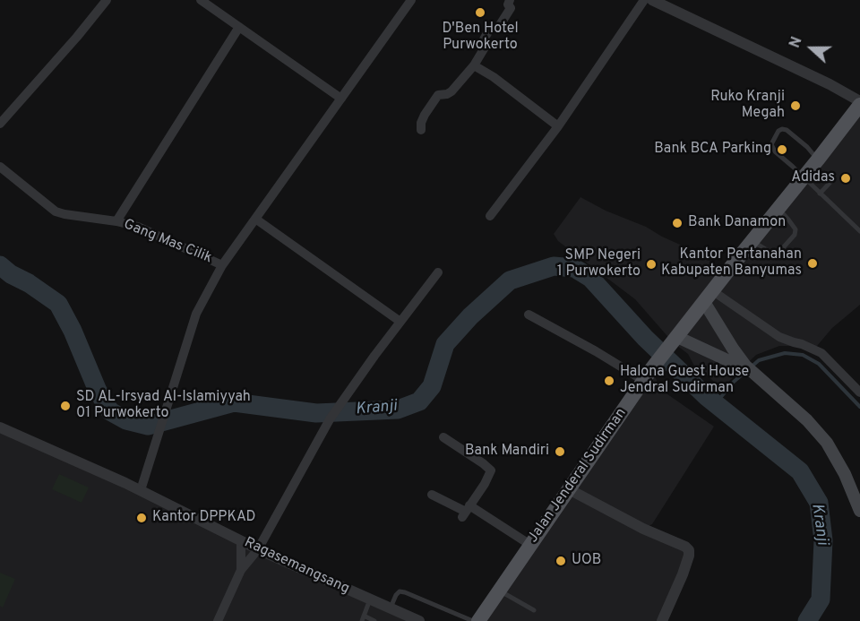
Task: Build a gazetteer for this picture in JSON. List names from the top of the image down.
{
  "streets": {
    "main road": ["Jalan Jenderal Sudirman"],
    "street": ["Gang Mas Cilik", "Ragasemangsang"]
  },
  "water": ["Kranji"],
  "places": [
    "D'Ben Hotel Purwokerto",
    "Ruko Kranji Megah",
    "Bank BCA Parking",
    "Adidas",
    "Bank Danamon",
    "Kantor Pertanahan Kabupaten Banyumas",
    "SMP Negeri 1 Purwokerto",
    "Halona Guest House Jendral Sudirman",
    "SD AL-Irsyad Al-Islamiyyah 01 Purwokerto",
    "Bank Mandiri",
    "Kantor DPPKAD",
    "UOB"
  ],
  "north": "left"
}
